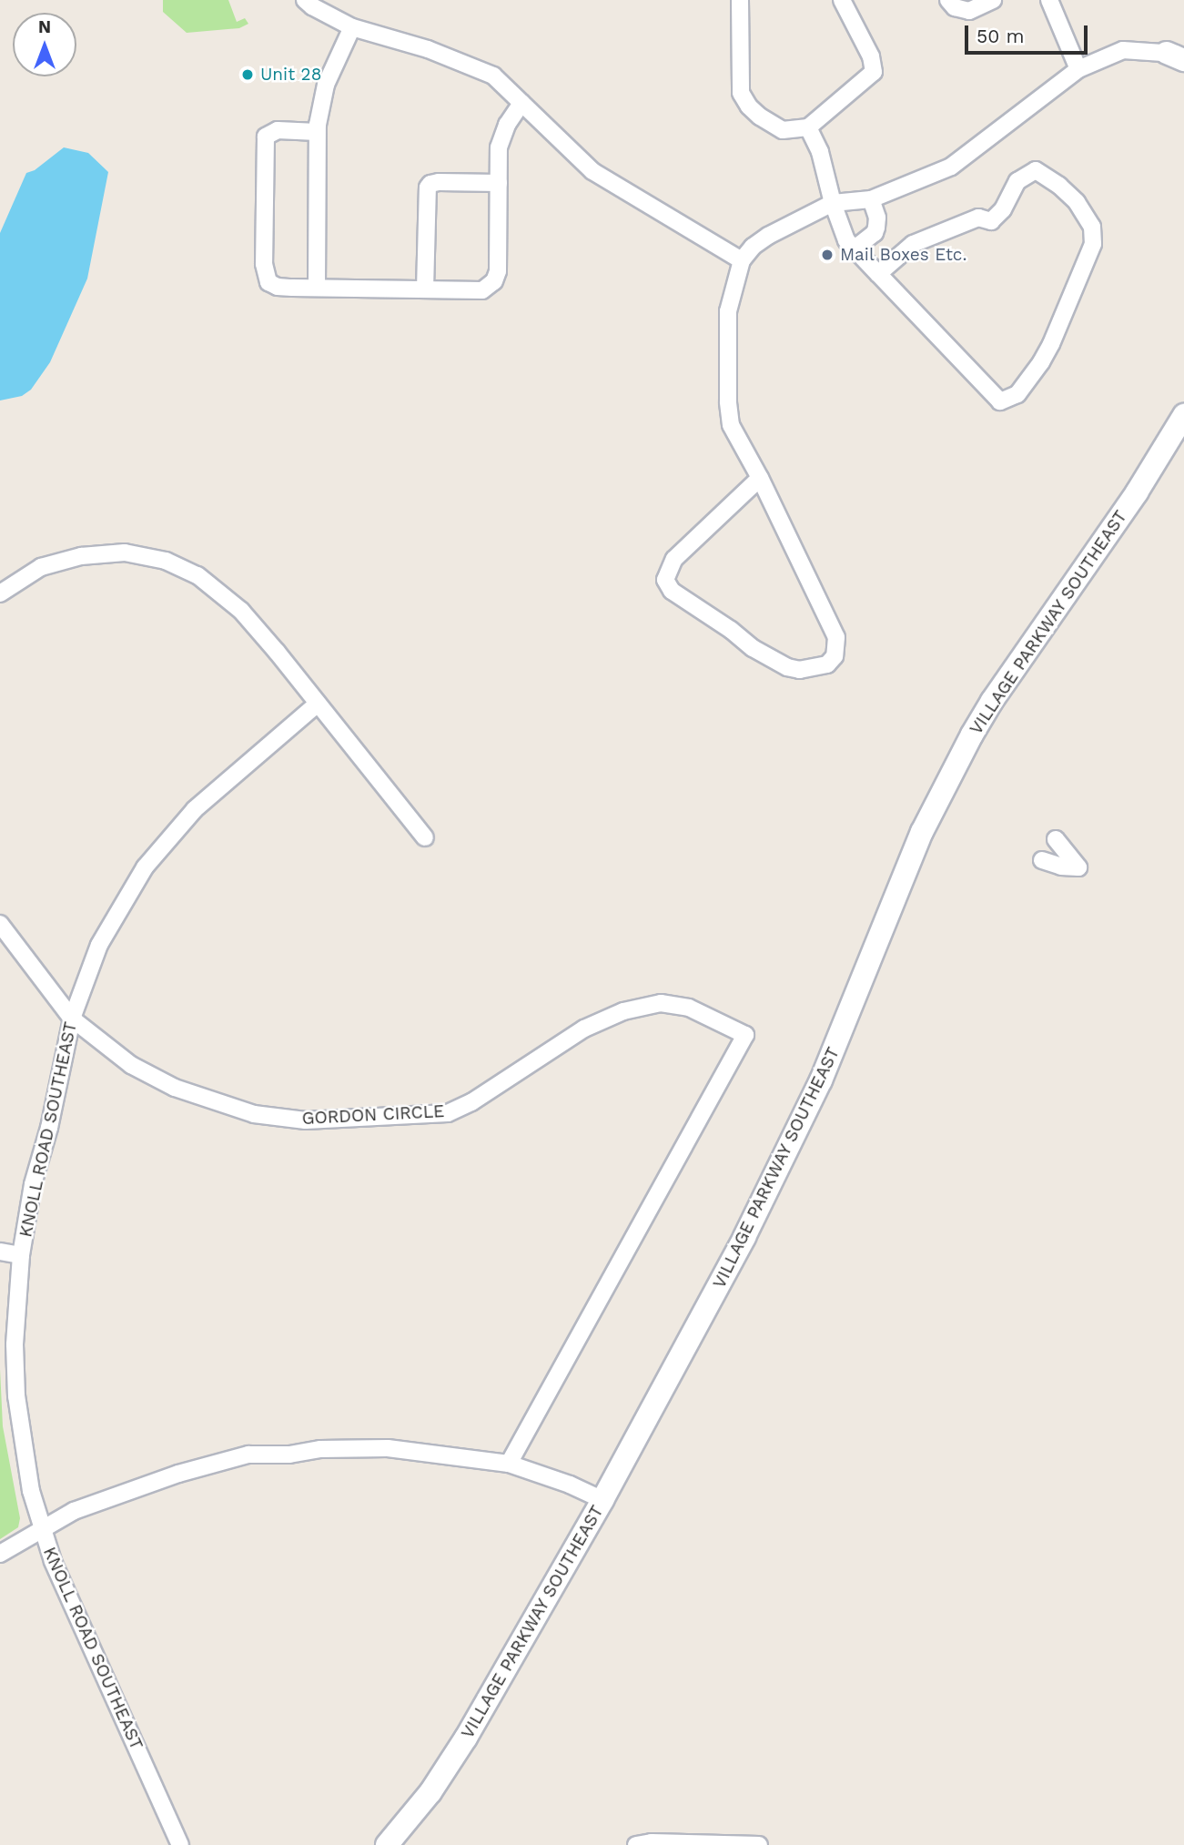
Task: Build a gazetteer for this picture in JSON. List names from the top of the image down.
{
  "streets": {
    "street": ["VILLAGE PARKWAY SOUTHEAST", "GORDON CIRCLE", "KNOLL ROAD SOUTHEAST"]
  },
  "crossings": [
    ["GORDON CIRCLE", "KNOLL ROAD SOUTHEAST"]
  ],
  "places": ["Unit 28", "Mail Boxes Etc."],
  "scale_bar": "50 m",
  "north": "top"
}
